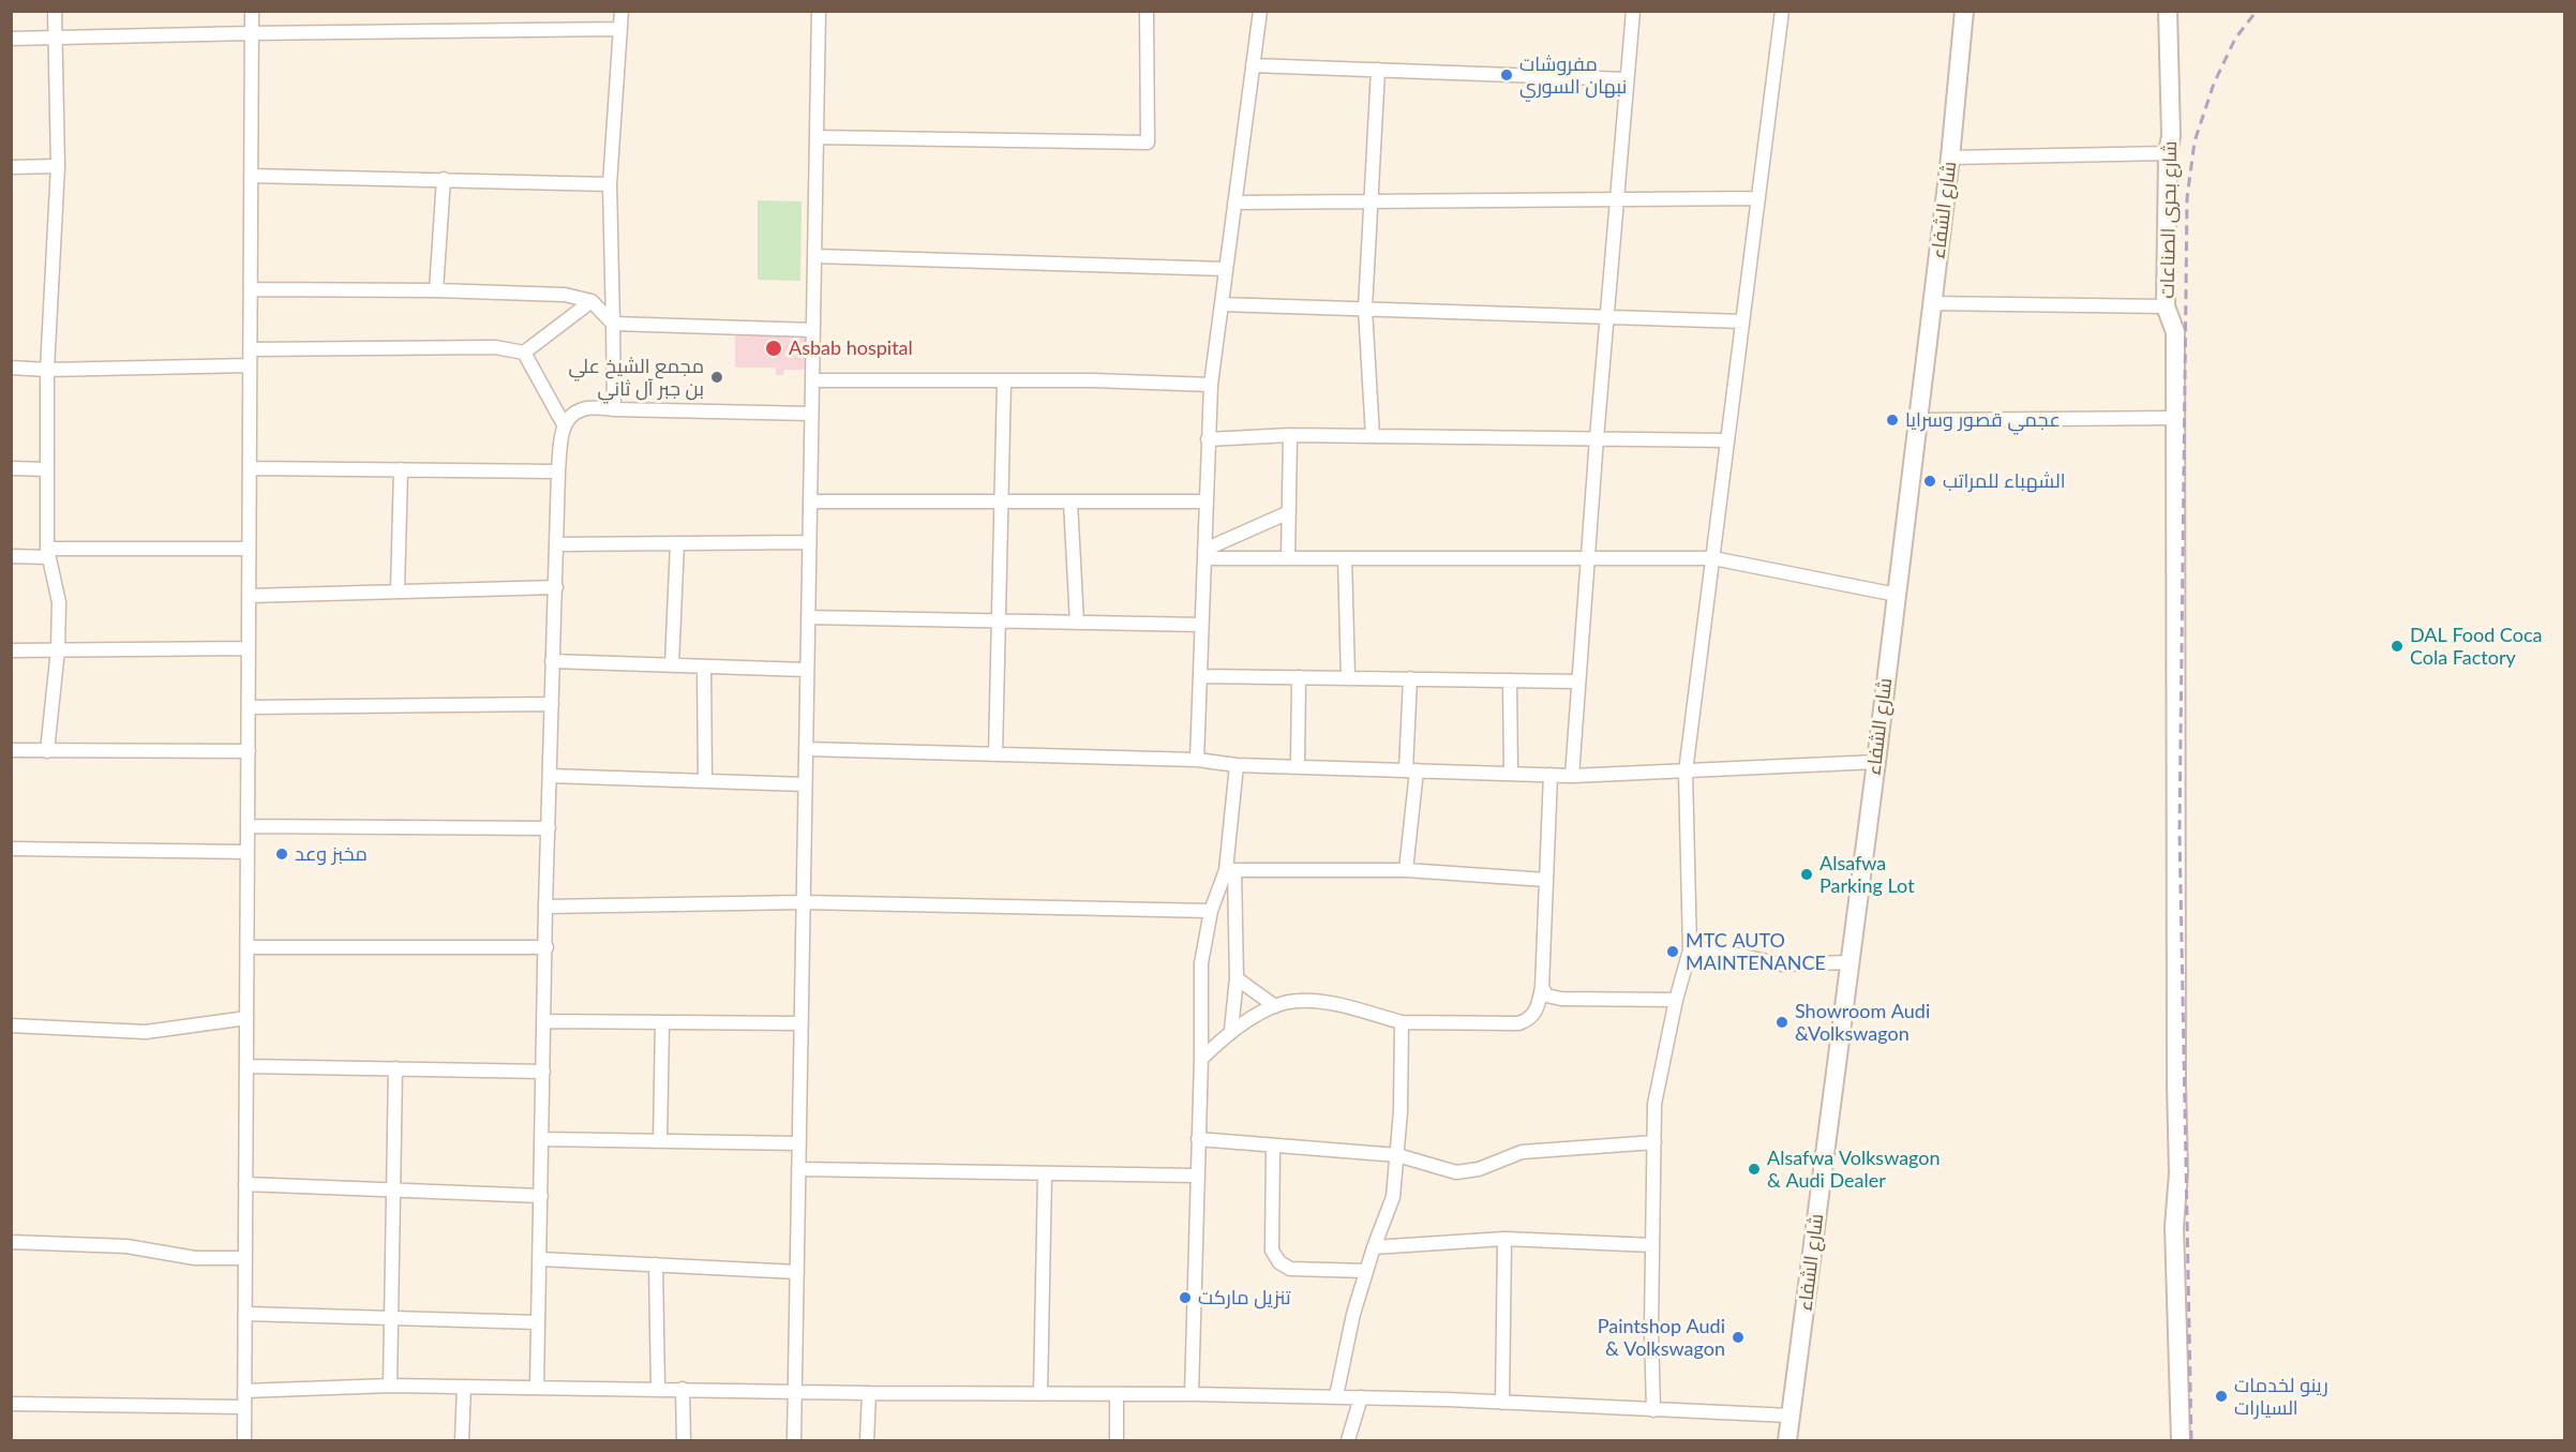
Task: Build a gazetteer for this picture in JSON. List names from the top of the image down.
{
  "streets": {
    "street": ["شارع الشفاء", "شارع بحرى الصناعات"]
  },
  "places": [
    "مفروشات نبهان السوري",
    "Asbab hospital",
    "مجمع الشيخ علي بن جبر آل ثاني",
    "عجمي قصور وسرايا",
    "الشهباء للمراتب",
    "DAL Food Coca Cola Factory",
    "مخبز وعد",
    "Alsafwa Parking Lot",
    "MTC AUTO MAINTENANCE",
    "Showroom Audi &Volkswagon",
    "Alsafwa Volkswagon & Audi Dealer",
    "تنزيل ماركت",
    "Paintshop Audi & Volkswagon",
    "رينو لخدمات السيارات"
  ]
}
